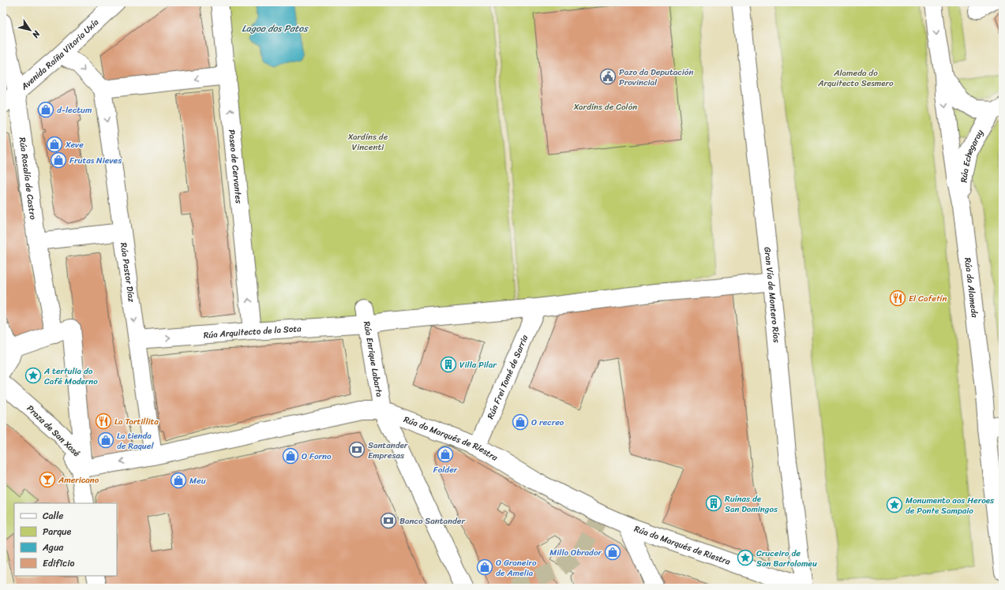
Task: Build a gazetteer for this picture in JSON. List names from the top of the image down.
{
  "streets": {
    "street": [
      "Avenida Raíña Vitoria Uxía",
      "Rúa Echegaray",
      "Paseo de Cervantes",
      "Rúa Rosalía de Castro",
      "Rúa Pastor Díaz",
      "Rúa da Alameda",
      "Gran Vía de Montero Ríos",
      "Rúa Arquitecto de la Sota",
      "Rúa Enrique Labarta",
      "Rúa Frei Tomé de Sarria",
      "Praza de San Xosé",
      "Rúa do Marqués de Riestra"
    ]
  },
  "crossings": [
    ["Avenida Raíña Vitoria Uxía", "Rúa Rosalía de Castro"],
    ["Rúa Echegaray", "Rúa da Alameda"],
    ["Paseo de Cervantes", "Rúa Arquitecto de la Sota"],
    ["Rúa Rosalía de Castro", "Praza de San Xosé"],
    ["Rúa Pastor Díaz", "Rúa Arquitecto de la Sota"],
    ["Rúa Pastor Díaz", "Rúa do Marqués de Riestra"],
    ["Gran Vía de Montero Ríos", "Rúa Arquitecto de la Sota"],
    ["Gran Vía de Montero Ríos", "Rúa do Marqués de Riestra"],
    ["Rúa Arquitecto de la Sota", "Rúa Enrique Labarta"],
    ["Rúa Arquitecto de la Sota", "Rúa Frei Tomé de Sarria"],
    ["Rúa Enrique Labarta", "Rúa do Marqués de Riestra"],
    ["Rúa Frei Tomé de Sarria", "Rúa do Marqués de Riestra"],
    ["Praza de San Xosé", "Rúa do Marqués de Riestra"]
  ],
  "one_way": ["Paseo de Cervantes", "Rúa Pastor Díaz", "Rúa da Alameda"],
  "water": ["Lagoa dos Patos"],
  "parks": ["Alameda do Arquitecto Sesmero", "Xardíns de Colón", "Xardíns de Vincenti"],
  "places": {
    "public building": ["Pazo da Deputación Provincial"],
    "shop": [
      "d-lectum",
      "Xeve",
      "Frutas Nieves",
      "O recreo",
      "La tienda de Raquel",
      "Folder",
      "O Forno",
      "Meu",
      "Millo Obrador",
      "O Graneiro de Amelia"
    ],
    "restaurant": ["El Cafetín", "La Tortillita"],
    "building": ["Villa Pilar", "Ruínas de San Domingos"],
    "place": ["A tertulia do Café Moderno", "Monumento aos Heroes de Ponte Sampaio", "Cruceiro de San Bartolomeu"],
    "bank": ["Santander Empresas", "Banco Santander"],
    "bar": ["Americano"]
  },
  "legend": [
    "Calle",
    "Parque",
    "Agua",
    "Edificio"
  ],
  "north": "bottom right"
}
